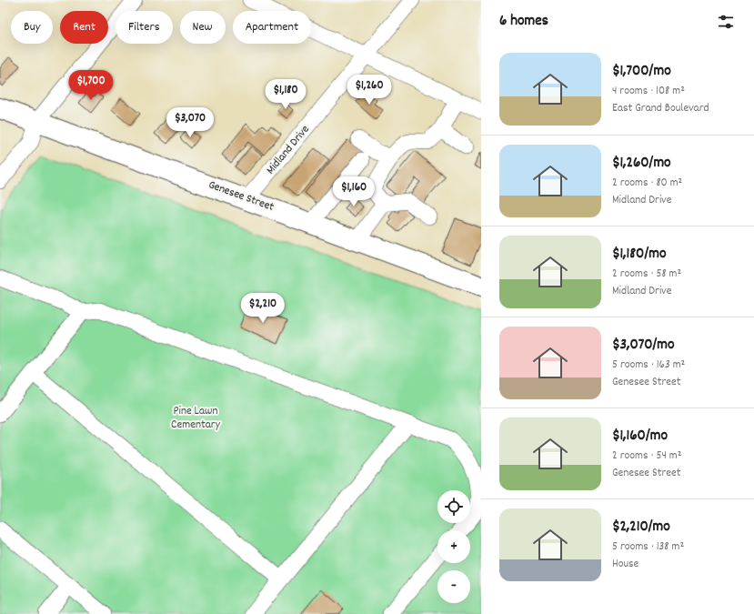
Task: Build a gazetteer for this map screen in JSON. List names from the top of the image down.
{
  "streets": {
    "main road": ["Genesee Street"],
    "street": ["Midland Drive"]
  },
  "crossings": [
    ["Midland Drive", "Genesee Street"]
  ],
  "parks": ["Pine Lawn Cementary"],
  "page": {
    "heading": "6 homes",
    "chip": [
      "Buy",
      "Rent",
      "Filters",
      "New",
      "Apartment"
    ],
    "list": [
      {
        "name": "$1,700/mo",
        "note": "4 rooms · 108 m² · East Grand Boulevard"
      },
      {
        "name": "$1,260/mo",
        "note": "2 rooms · 80 m² · Midland Drive"
      },
      {
        "name": "$1,180/mo",
        "note": "2 rooms · 58 m² · Midland Drive"
      },
      {
        "name": "$3,070/mo",
        "note": "5 rooms · 163 m² · Genesee Street"
      },
      {
        "name": "$1,160/mo",
        "note": "2 rooms · 54 m² · Genesee Street"
      },
      {
        "name": "$2,210/mo",
        "note": "5 rooms · 138 m² · House"
      }
    ],
    "price": [
      "$1,700",
      "$1,260",
      "$1,180",
      "$3,070",
      "$1,160",
      "$2,210"
    ],
    "map_buttons": ["+", "−"]
  }
}
